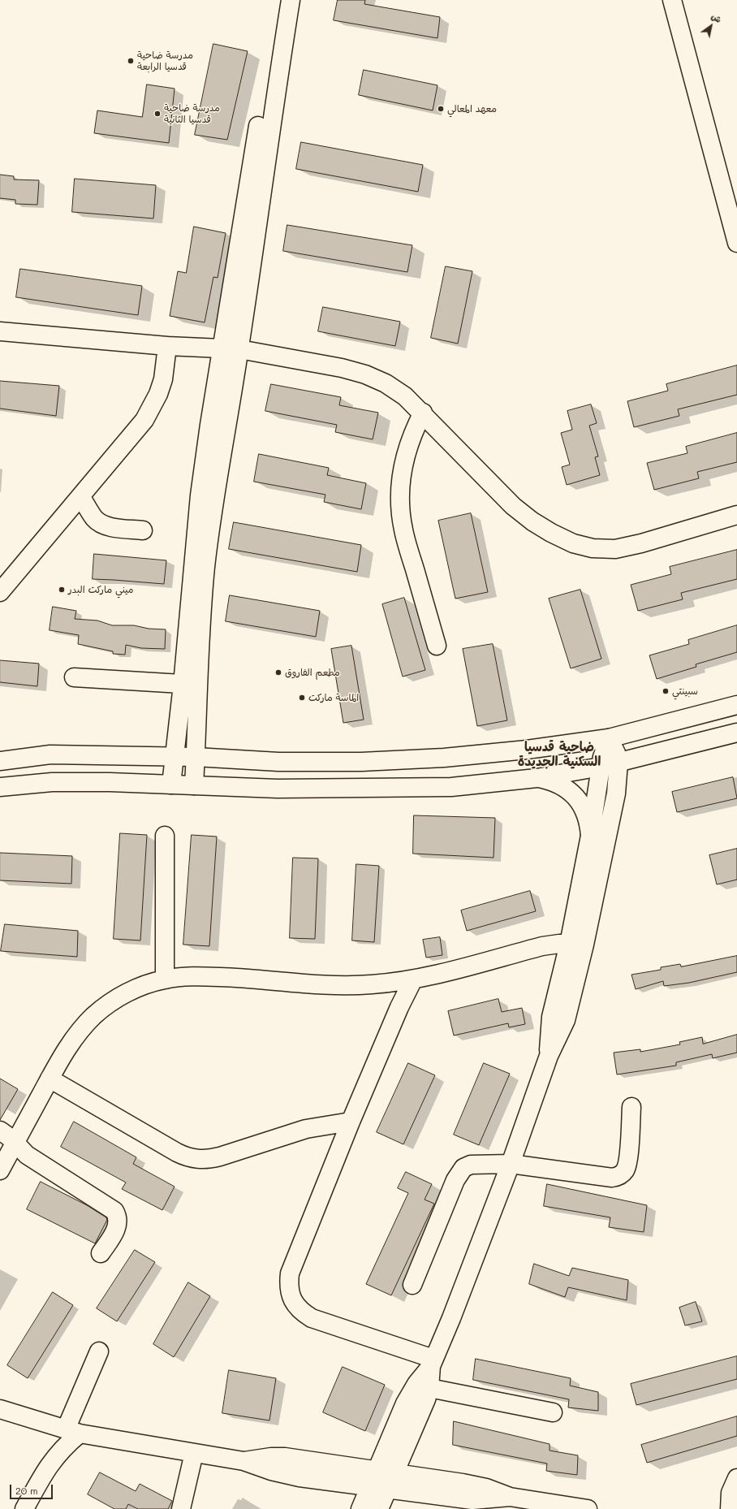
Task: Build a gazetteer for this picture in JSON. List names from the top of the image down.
{
  "districts": ["ضاحية قدسيا السكنية الجديدة"],
  "places": [
    "مدرسة ضاحية قدسيا الرابعة",
    "معهد المعالي",
    "مدرسة ضاحية قدسيا الثانية",
    "ميني ماركت البدر",
    "مطعم الفاروق",
    "سبينتي",
    "الماسة ماركت"
  ],
  "scale_bar": "20 m",
  "north": "top right"
}
